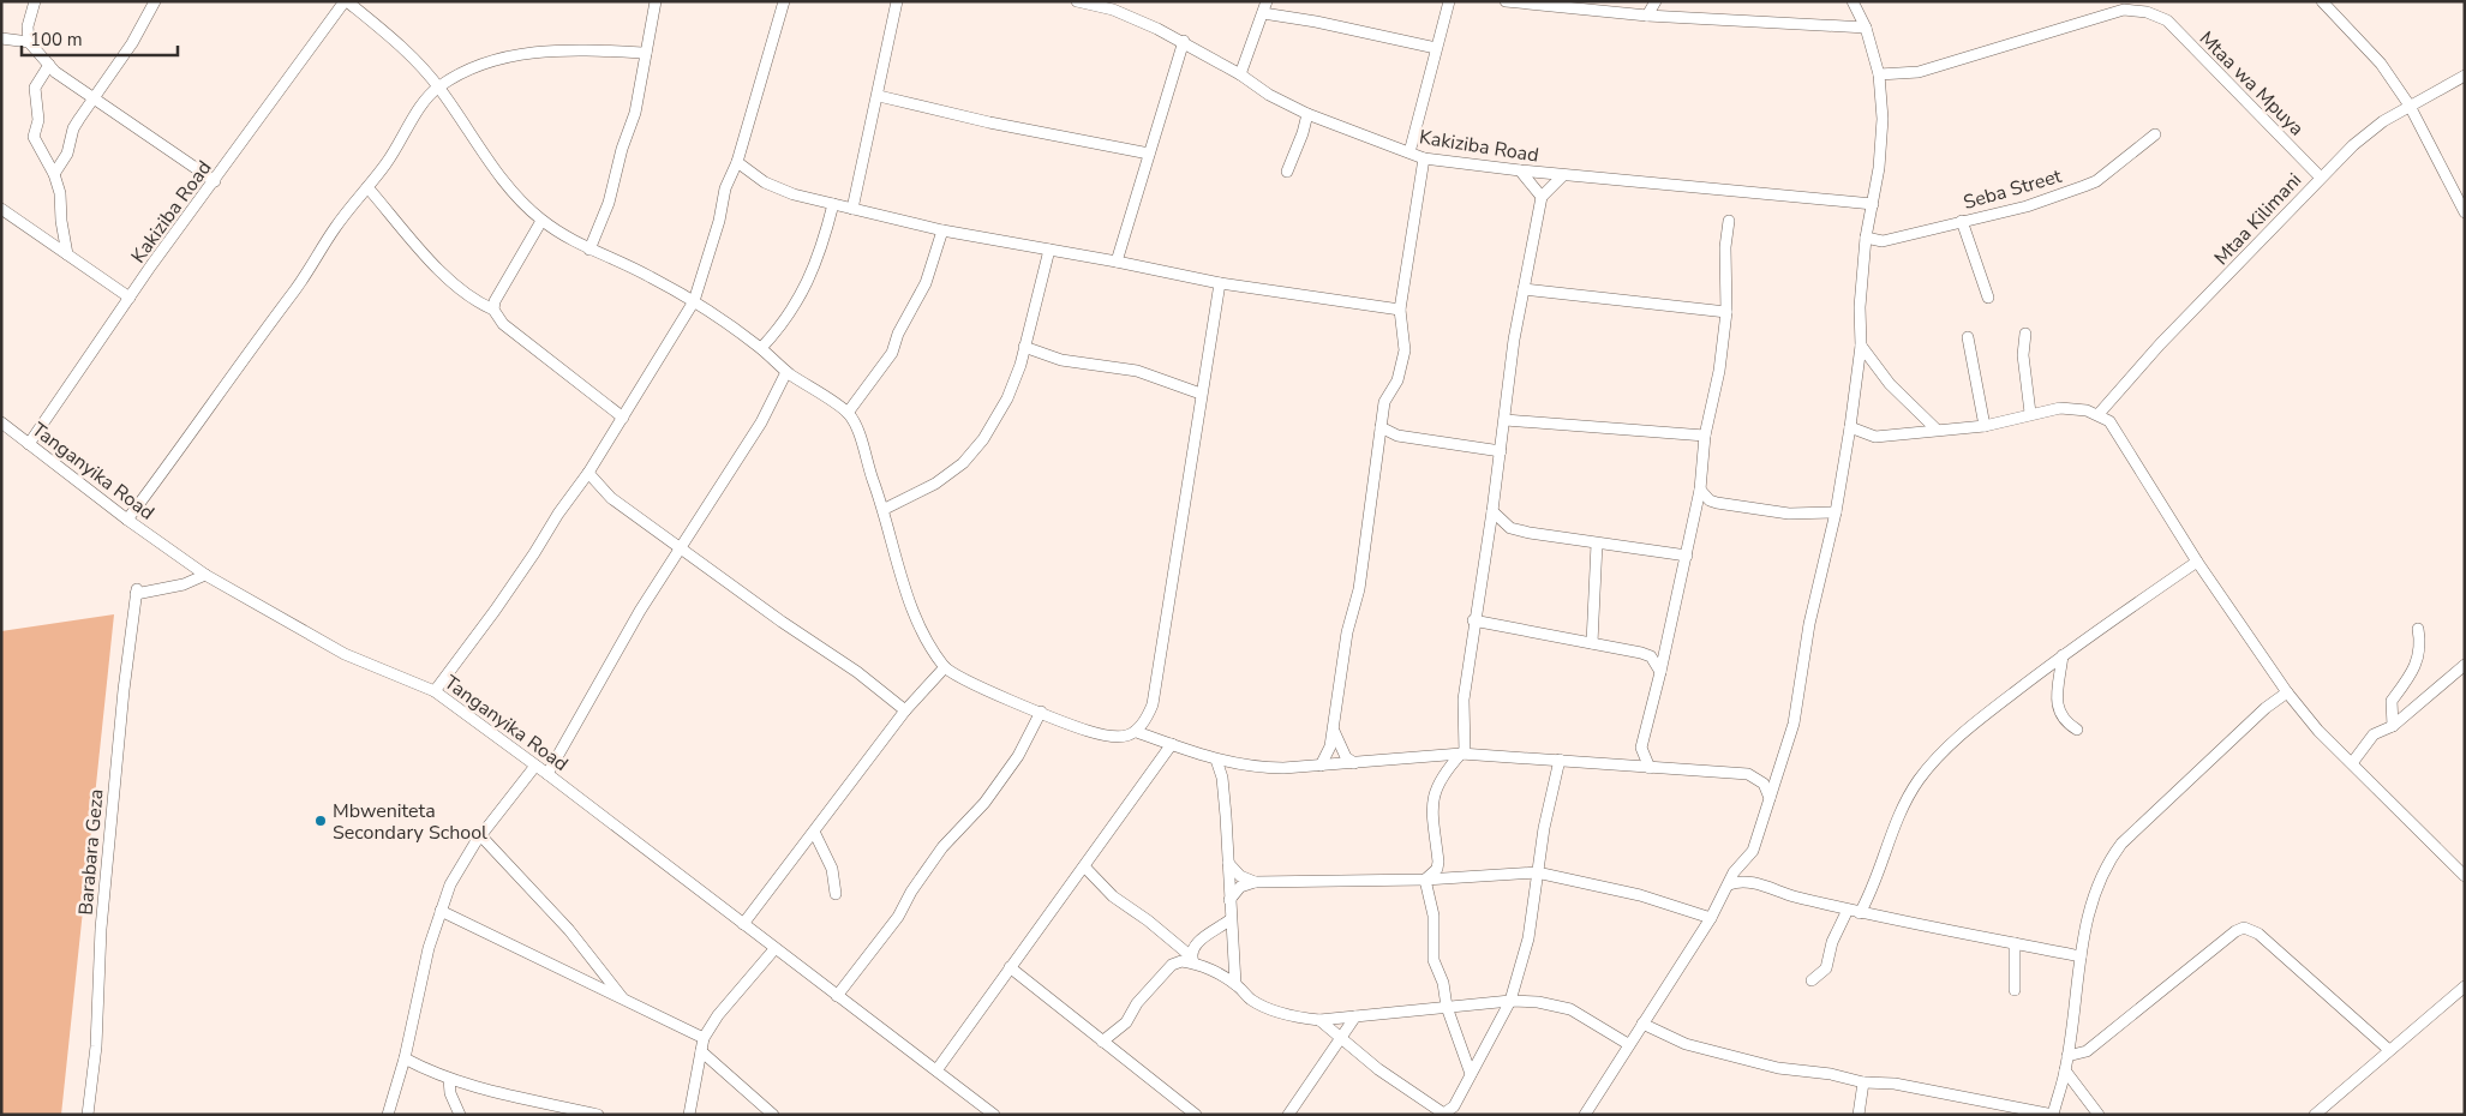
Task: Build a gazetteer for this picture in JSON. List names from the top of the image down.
{
  "streets": {
    "street": [
      "Mtaa wa Mpuya",
      "Kakiziba Road",
      "Seba Street",
      "Mtaa Kilimani",
      "Tanganyika Road",
      "Barabara Geza"
    ]
  },
  "crossings": [
    ["Mtaa wa Mpuya", "Mtaa Kilimani"],
    ["Kakiziba Road", "Tanganyika Road"],
    ["Tanganyika Road", "Barabara Geza"]
  ],
  "places": ["Mbweniteta Secondary School"],
  "scale_bar": "100 m"
}
